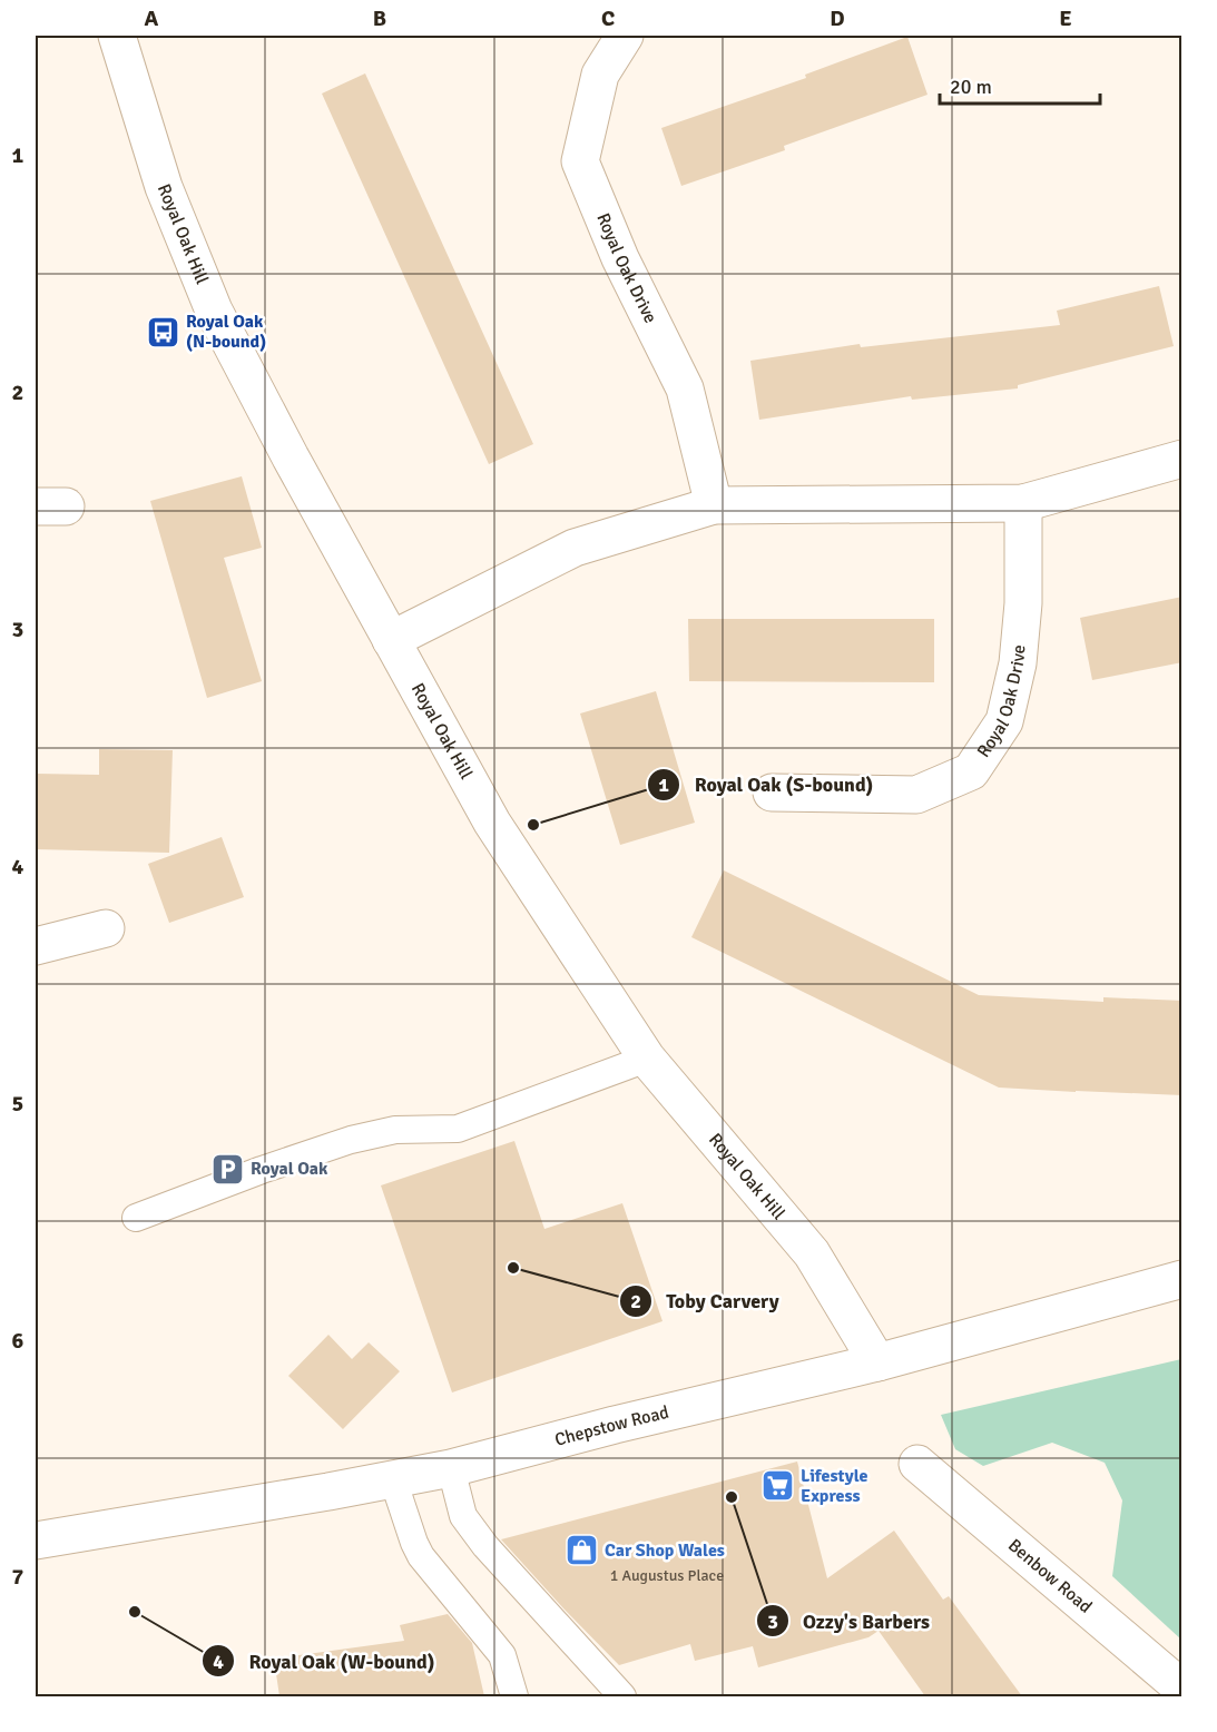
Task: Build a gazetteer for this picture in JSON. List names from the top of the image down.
{
  "streets": {
    "main road": [
      "Royal Oak Hill",
      "Royal Oak Drive",
      "Chepstow Road",
      "Benbow Road"
    ]
  },
  "crossings": [
    ["Royal Oak Hill", "Chepstow Road"]
  ],
  "places": {
    "bus stop": ["Royal Oak (N-bound)"],
    "other": [
      "Royal Oak (S-bound)",
      "Toby Carvery",
      "Ozzy's Barbers",
      "Royal Oak (W-bound)"
    ],
    "parking": ["Royal Oak"],
    "supermarket": ["Lifestyle Express"],
    "shop": ["Car Shop Wales"]
  },
  "house_numbers": ["1 Augustus Place"],
  "scale_bar": "20 m",
  "grid": {
    "columns": [
      "A",
      "B",
      "C",
      "D",
      "E"
    ],
    "rows": [
      "1",
      "2",
      "3",
      "4",
      "5",
      "6",
      "7"
    ]
  }
}
